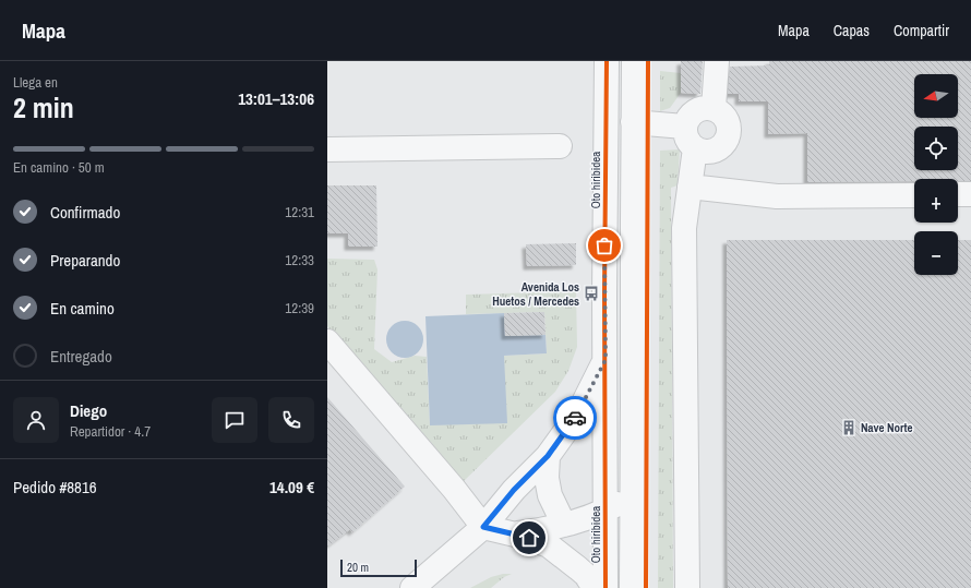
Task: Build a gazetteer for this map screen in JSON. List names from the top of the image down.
{
  "streets": {
    "street": ["Oto hiribidea"]
  },
  "places": {
    "bus stop": ["Avenida Los Huetos / Mercedes"],
    "building": ["Nave Norte"]
  },
  "scale_bar": "20 m",
  "north": "left",
  "page": {
    "header": "Mapa",
    "nav": ["Mapa", "Capas", "Compartir"],
    "heading": ["2 min", "Llega en", "13:01–13:06"],
    "panel": [
      "Diego",
      "Repartidor · 4.7",
      "Pedido #8816",
      "14.09 €"
    ],
    "map_buttons": ["+", "−"],
    "bar": "En camino · 50 m",
    "list": [
      ["Confirmado", "12:31"],
      ["Preparando", "12:33"],
      ["En camino", "12:39"],
      "Entregado"
    ],
    "scale": "20 m"
  }
}
